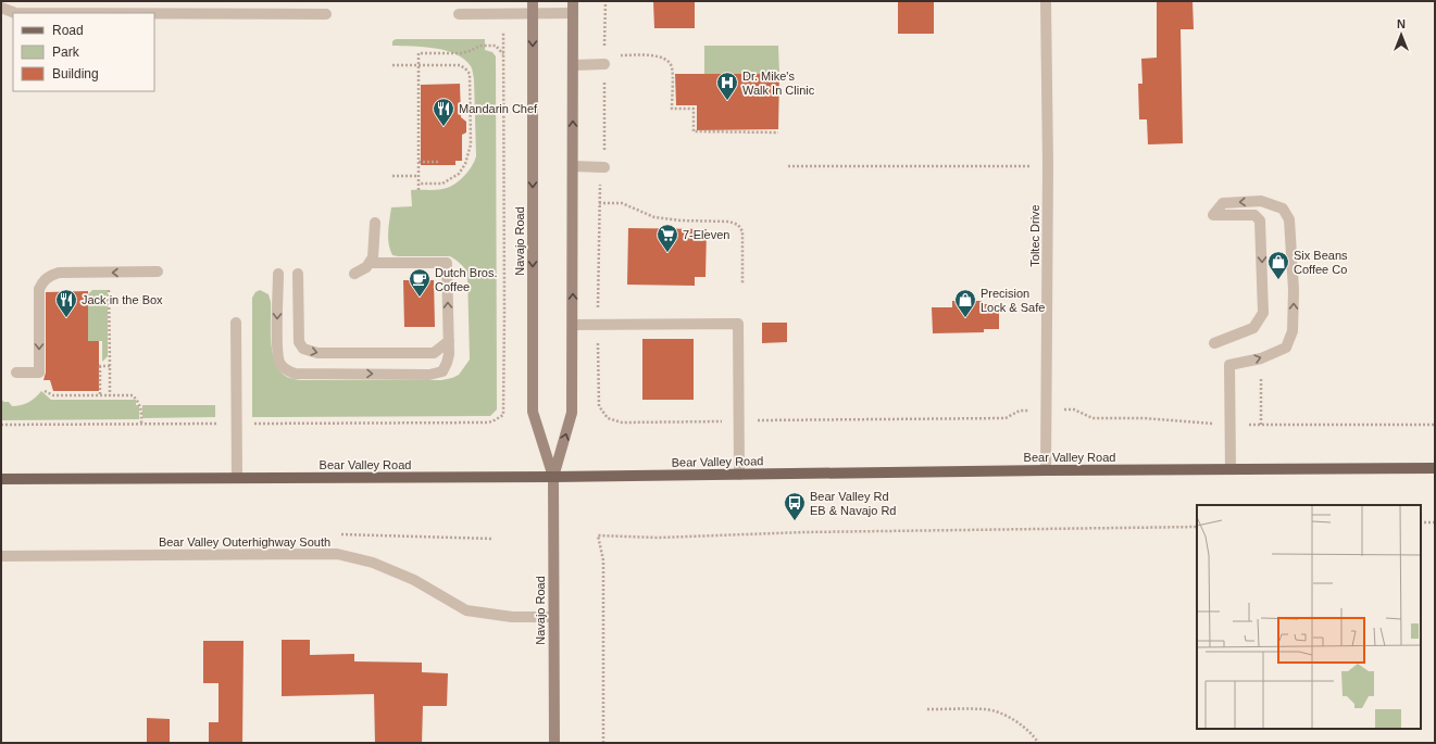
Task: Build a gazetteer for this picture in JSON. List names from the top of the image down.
{
  "streets": {
    "main road": ["Navajo Road", "Bear Valley Road"],
    "street": ["Toltec Drive", "Bear Valley Outerhighway South"]
  },
  "crossings": [
    ["Toltec Drive", "Bear Valley Road"],
    ["Navajo Road", "Bear Valley Road"],
    ["Navajo Road", "Bear Valley Outerhighway South"]
  ],
  "places": {
    "hospital": ["Dr. Mike's Walk In Clinic"],
    "restaurant": ["Mandarin Chef", "Jack in the Box"],
    "supermarket": ["7-Eleven"],
    "shop": ["Six Beans Coffee Co", "Precision Lock & Safe"],
    "cafe": ["Dutch Bros. Coffee"],
    "bus stop": ["Bear Valley Rd EB & Navajo Rd"]
  },
  "legend": ["Road", "Park", "Building"],
  "north": "top"
}
